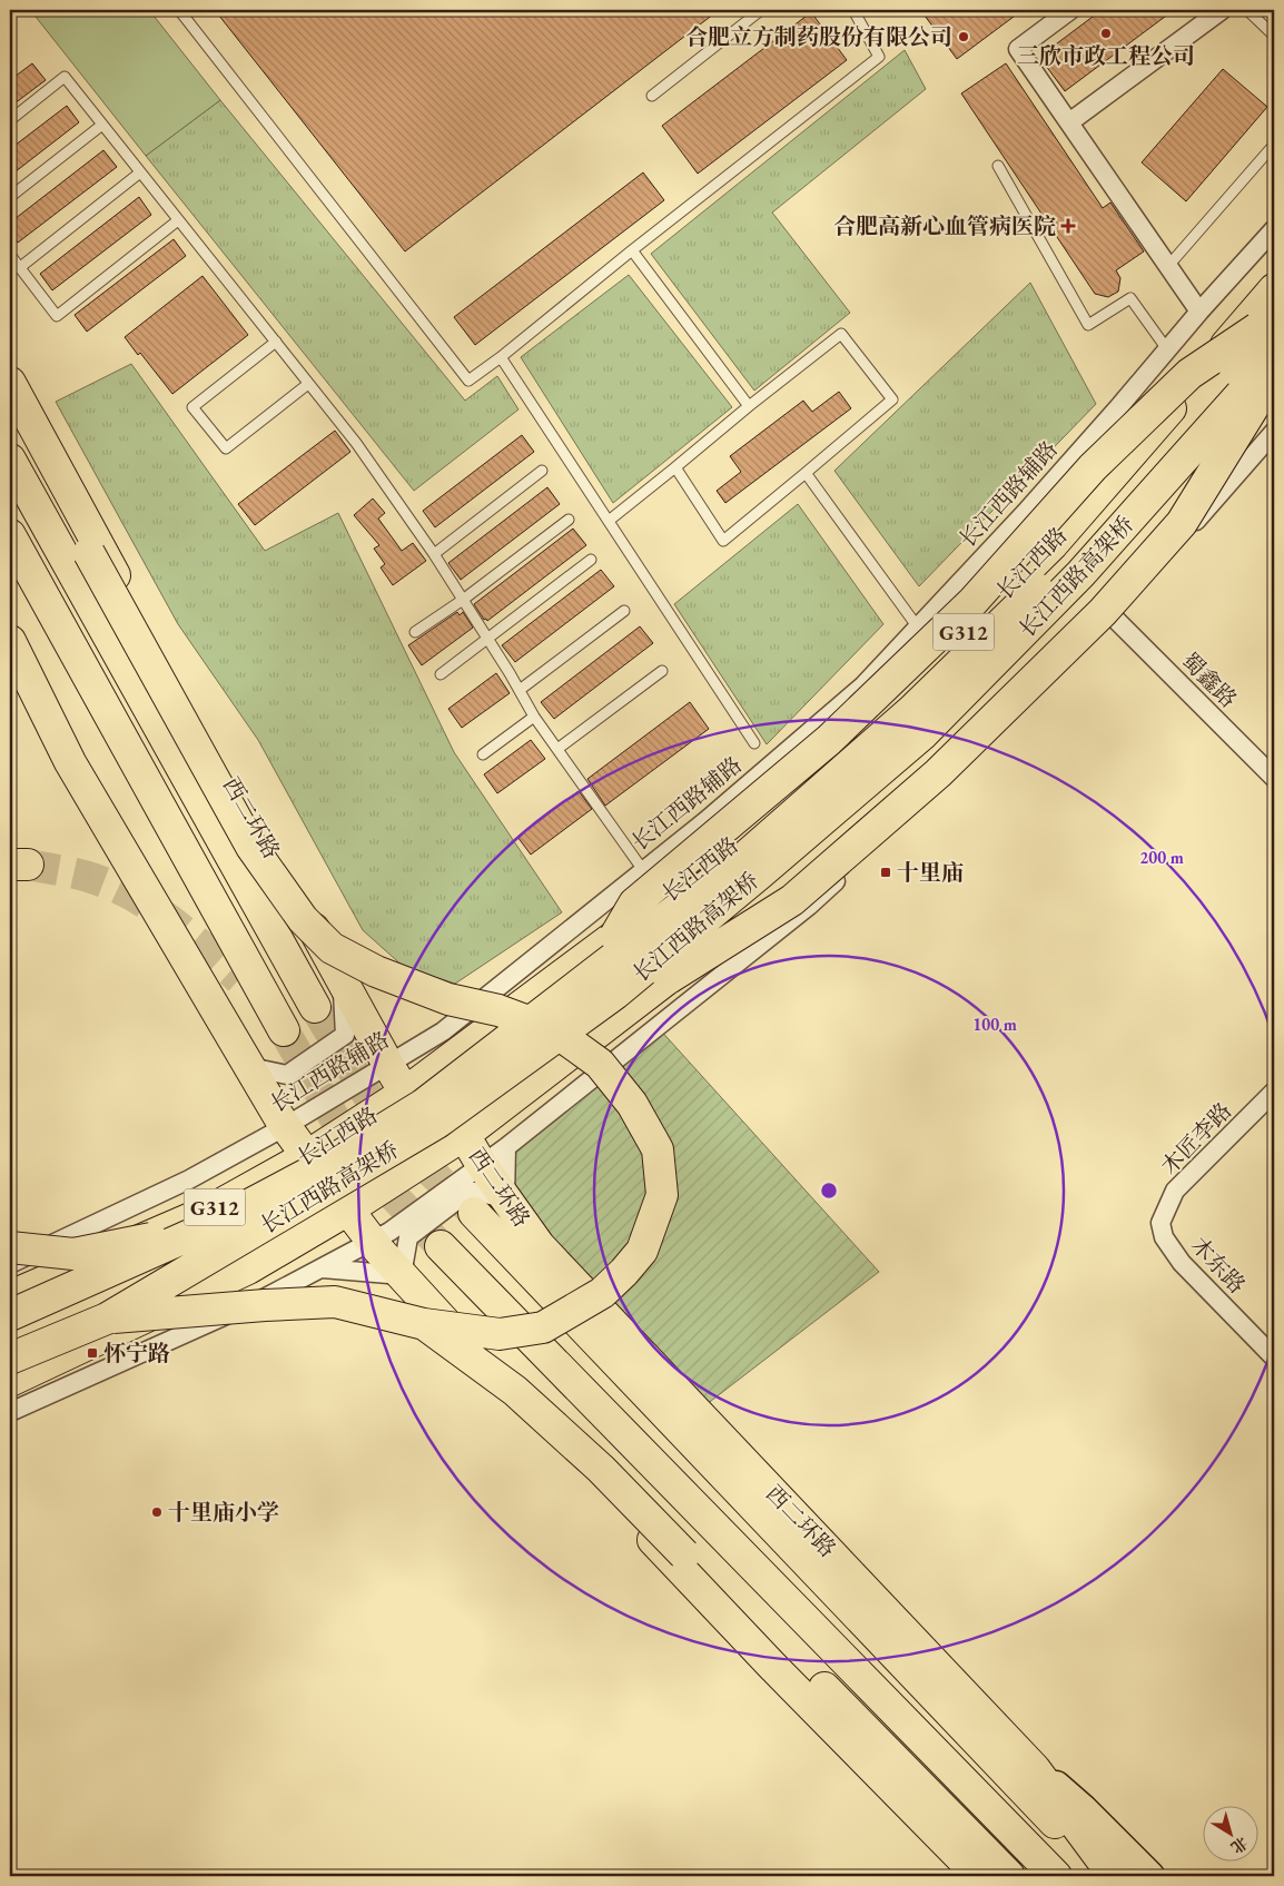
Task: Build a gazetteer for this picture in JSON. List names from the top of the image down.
{
  "streets": {
    "highway": [
      "长江西路",
      "长江西路高架桥",
      "G312",
      "西二环路"
    ],
    "street": [
      "长江西路辅路",
      "蜀鑫路",
      "木匠李路",
      "木东路"
    ]
  },
  "crossings": [
    ["长江西路辅路", "西二环路"],
    ["长江西路", "西二环路"],
    ["木匠李路", "木东路"]
  ],
  "places": {
    "other": ["三欣市政工程公司", "合肥立方制药股份有限公司", "十里庙小学"],
    "health": ["合肥高新心血管病医院"],
    "transit": ["十里庙", "怀宁路"]
  },
  "north": "bottom right",
  "rings": ["200 m", "100 m"]
}
